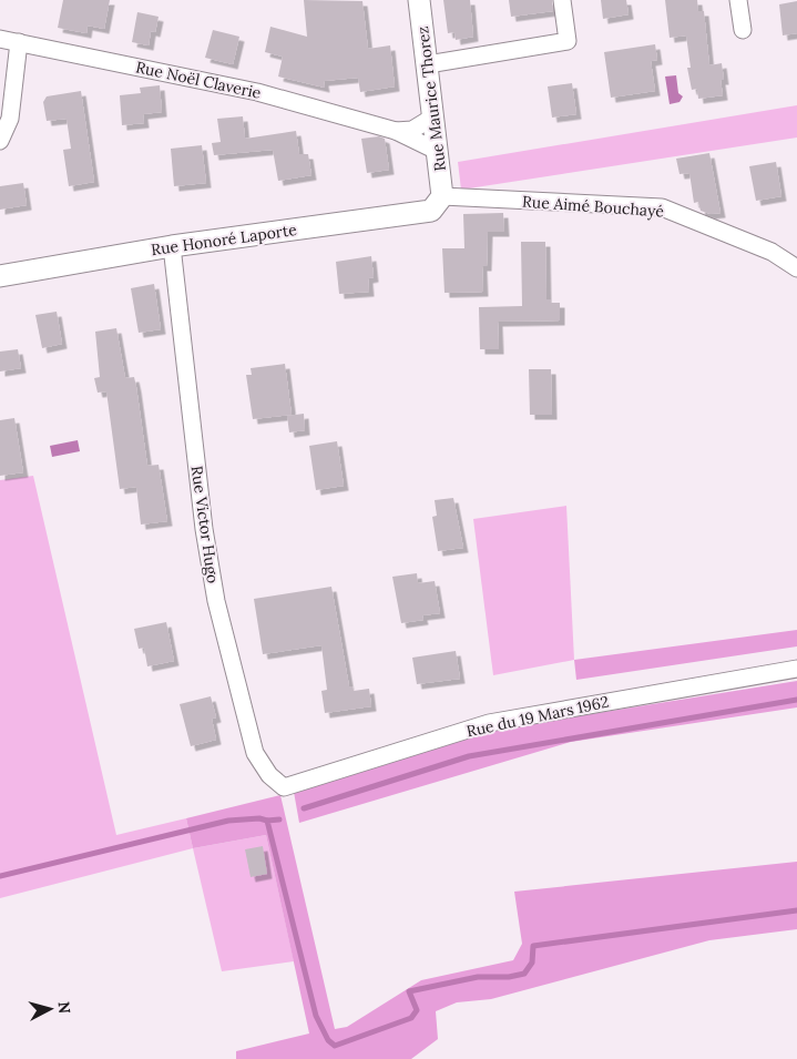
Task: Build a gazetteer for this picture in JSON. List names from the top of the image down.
{
  "streets": {
    "street": [
      "Rue Noël Claverie",
      "Rue Maurice Thorez",
      "Rue Aimé Bouchayé",
      "Rue Honoré Laporte",
      "Rue Victor Hugo",
      "Rue du 19 Mars 1962"
    ]
  },
  "crossings": [
    ["Rue Noël Claverie", "Rue Maurice Thorez"],
    ["Rue Maurice Thorez", "Rue Aimé Bouchayé"],
    ["Rue Maurice Thorez", "Rue Honoré Laporte"],
    ["Rue Aimé Bouchayé", "Rue Honoré Laporte"],
    ["Rue Honoré Laporte", "Rue Victor Hugo"],
    ["Rue Victor Hugo", "Rue du 19 Mars 1962"]
  ],
  "north": "right"
}
